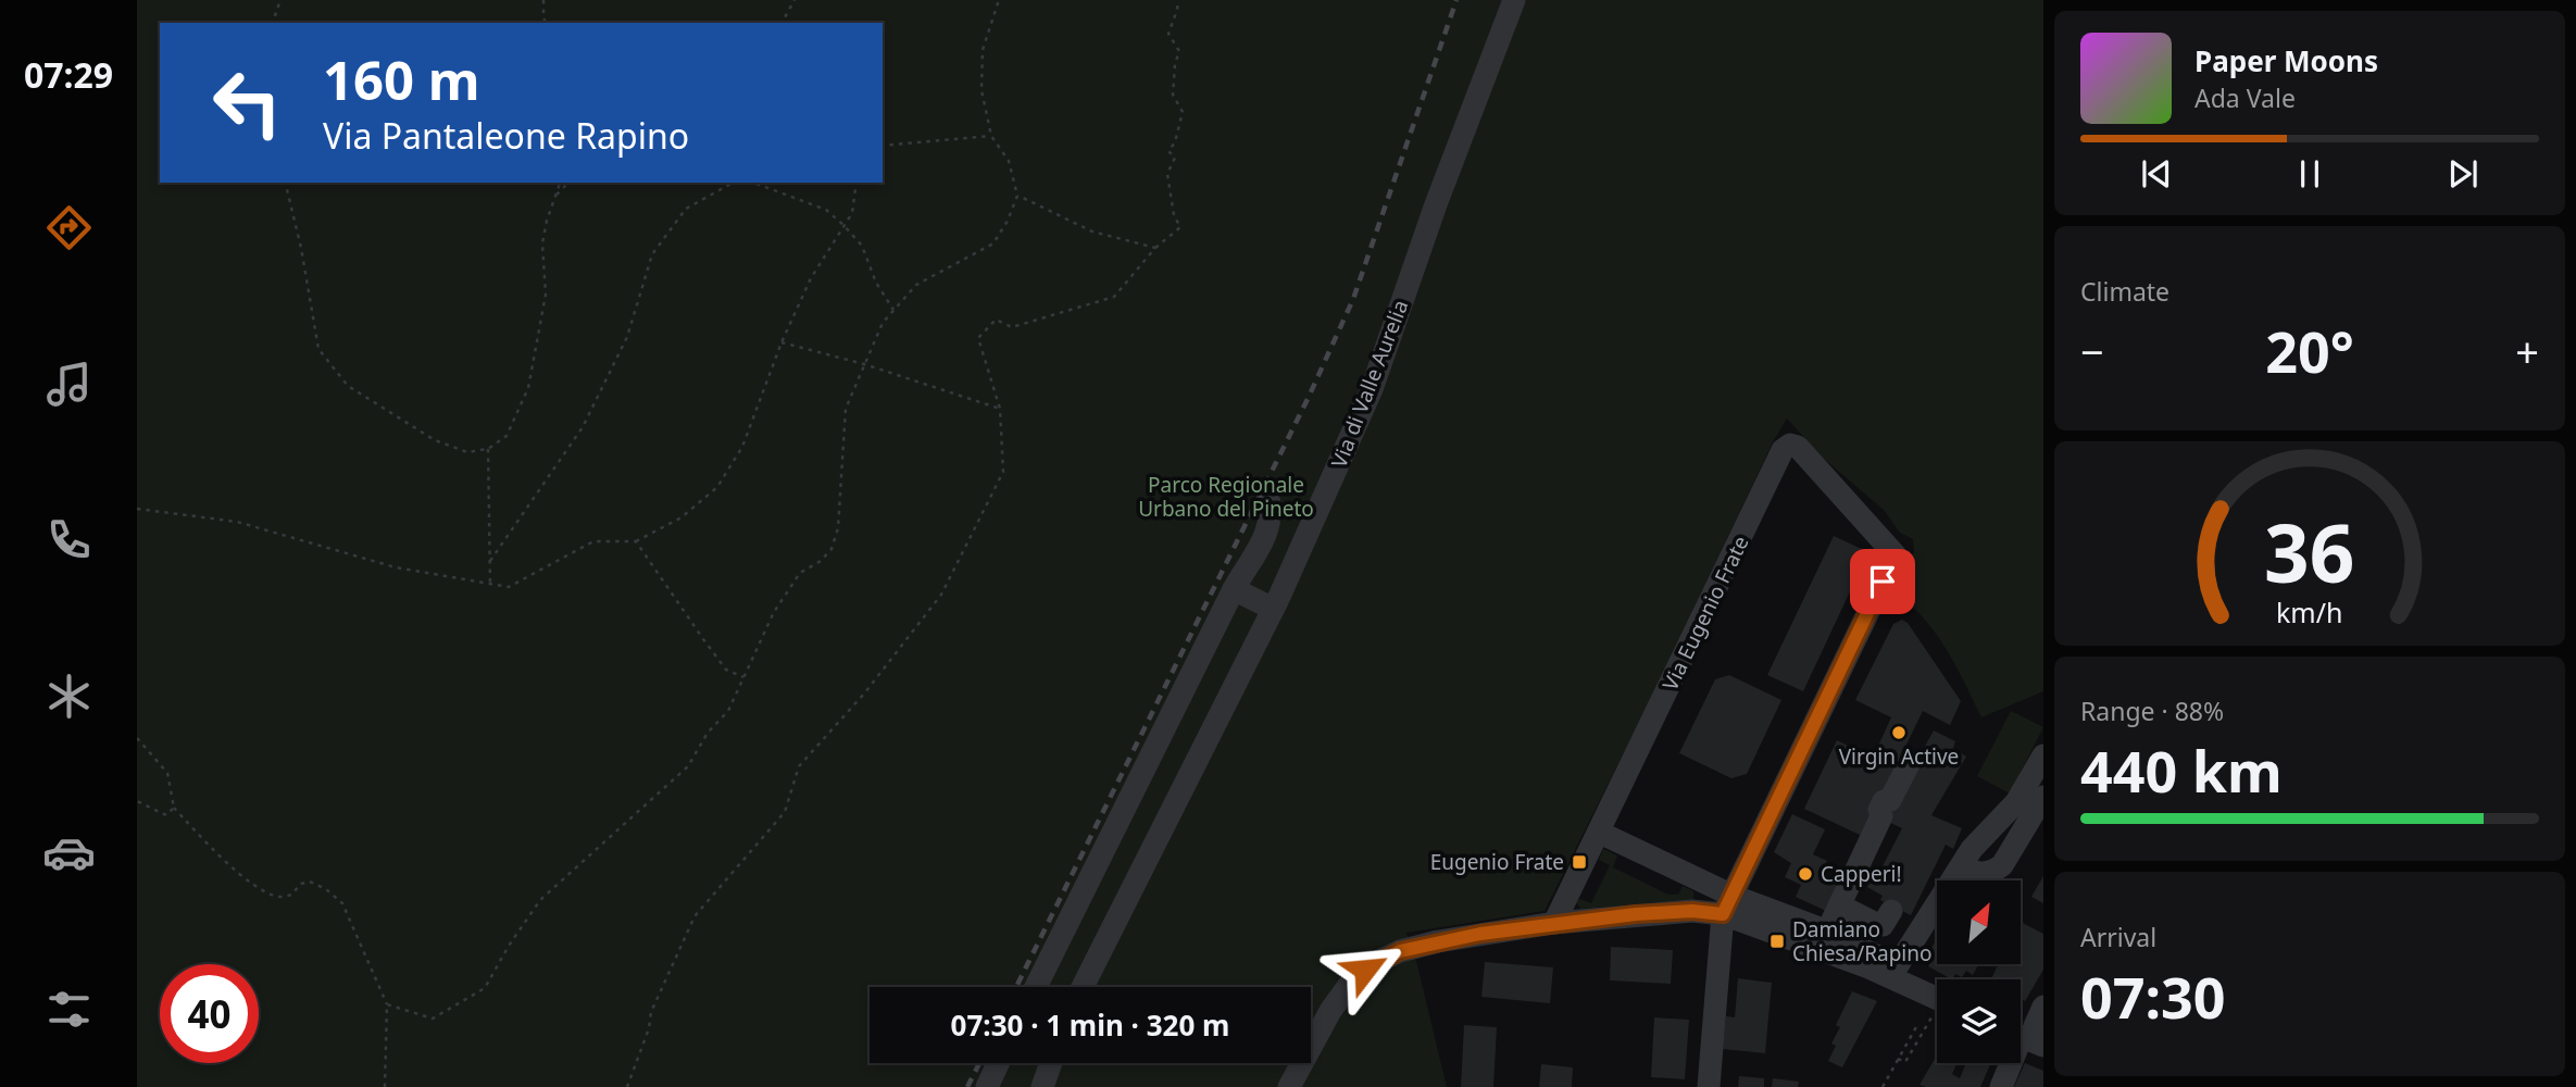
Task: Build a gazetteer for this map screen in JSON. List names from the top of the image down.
{
  "streets": {
    "street": ["Via di Valle Aurelia", "Via Eugenio Frate"]
  },
  "parks": ["Parco Regionale Urbano del Pineto"],
  "places": {
    "other": ["Virgin Active", "Capperi!"],
    "transit": ["Eugenio Frate", "Damiano Chiesa/Rapino"]
  },
  "north": "top right",
  "page": {
    "tabs": "07:29",
    "turn": ["160 m", "Via Pantaleone Rapino"],
    "song": ["Paper Moons", "Ada Vale"],
    "tile": [
      "Climate",
      ["Range · 88%", "440 km"],
      ["Arrival", "07:30"]
    ],
    "heat": ["−", "20°", "+"],
    "limit": "40",
    "trip": "07:30 · 1 min · 320 m",
    "gauge": ["36", "km/h"]
  }
}
